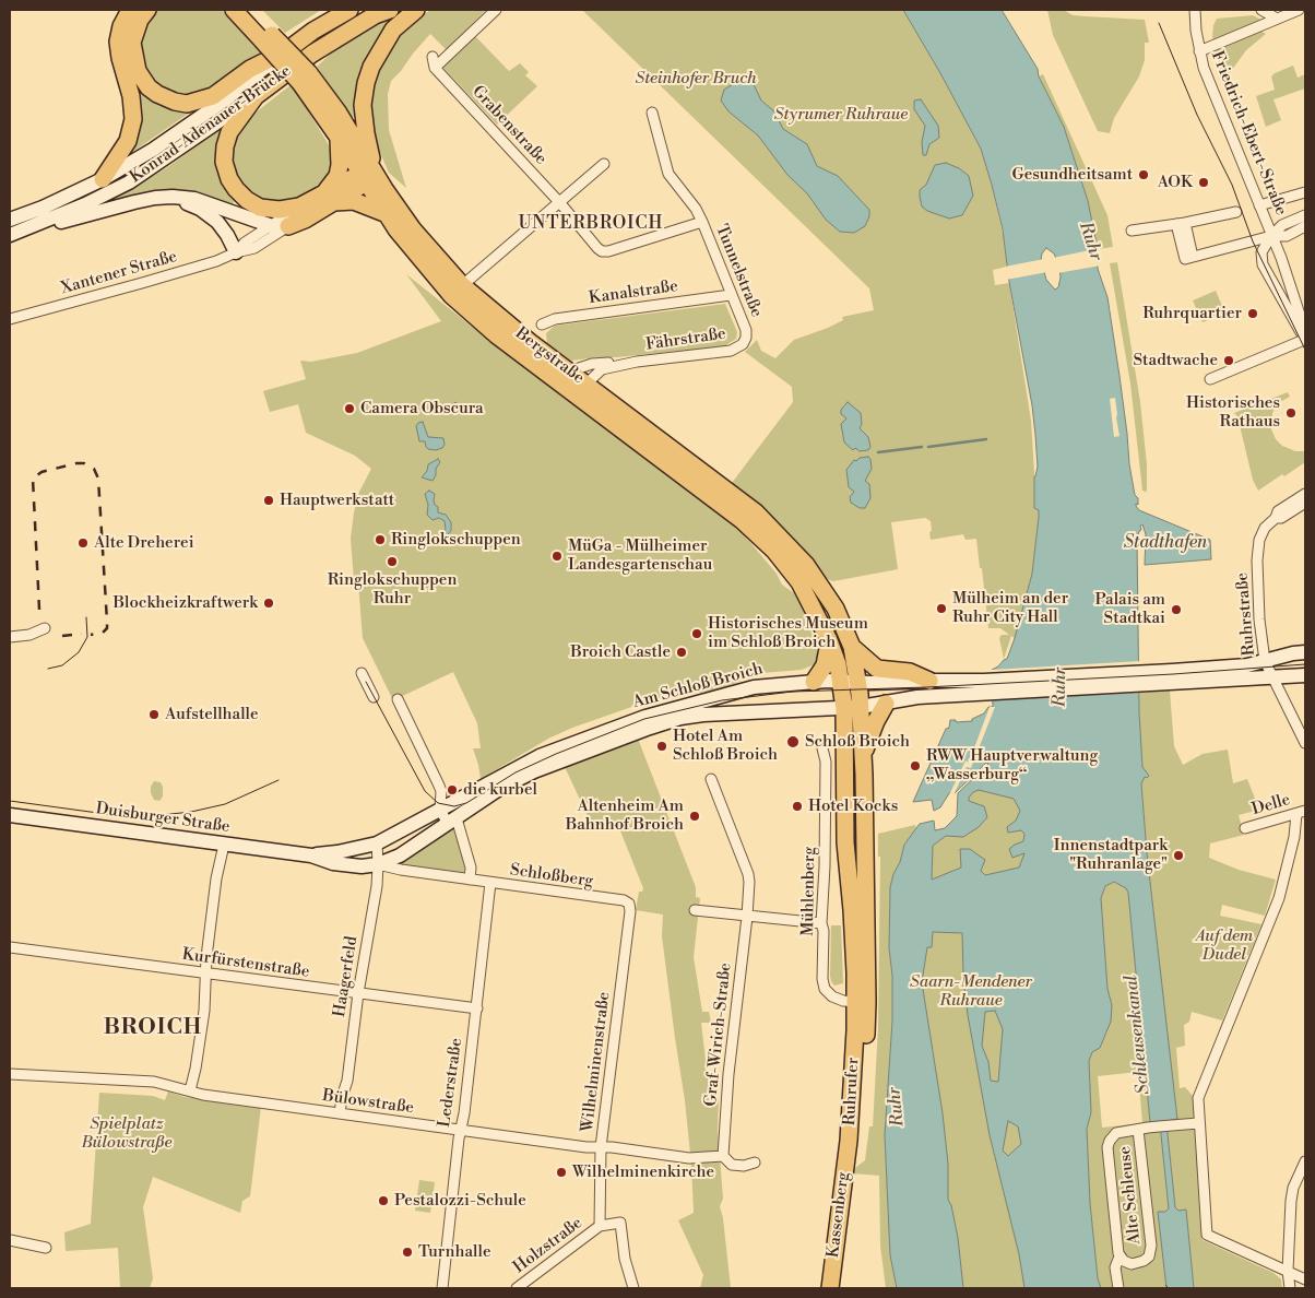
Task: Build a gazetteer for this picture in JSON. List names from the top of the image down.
{
  "streets": {
    "main road": [
      "Konrad-Adenauer-Brücke",
      "Bergstraße",
      "Am Schloß Broich",
      "Duisburger Straße",
      "Ruhrufer",
      "Kassenberg"
    ],
    "street": [
      "Grabenstraße",
      "Friedrich-Ebert-Straße",
      "Tunnelstraße",
      "Xantener Straße",
      "Kanalstraße",
      "Fährstraße",
      "Ruhrstraße",
      "Delle",
      "Schloßberg",
      "Mühlenberg",
      "Kurfürstenstraße",
      "Haagerfeld",
      "Graf-Wirich-Straße",
      "Wilhelminenstraße",
      "Lederstraße",
      "Bülowstraße",
      "Alte Schleuse",
      "Holzstraße"
    ]
  },
  "crossings": [
    ["Grabenstraße", "Tunnelstraße"],
    ["Tunnelstraße", "Kanalstraße"],
    ["Tunnelstraße", "Fährstraße"],
    ["Fährstraße", "Bergstraße"],
    ["Bergstraße", "Am Schloß Broich"],
    ["Bergstraße", "Ruhrufer"],
    ["Am Schloß Broich", "Duisburger Straße"],
    ["Am Schloß Broich", "Schloßberg"],
    ["Am Schloß Broich", "Haagerfeld"],
    ["Am Schloß Broich", "Ruhrufer"],
    ["Duisburger Straße", "Schloßberg"],
    ["Duisburger Straße", "Haagerfeld"],
    ["Schloßberg", "Haagerfeld"],
    ["Schloßberg", "Wilhelminenstraße"],
    ["Schloßberg", "Lederstraße"],
    ["Mühlenberg", "Ruhrufer"],
    ["Kurfürstenstraße", "Haagerfeld"],
    ["Kurfürstenstraße", "Lederstraße"],
    ["Haagerfeld", "Bülowstraße"],
    ["Graf-Wirich-Straße", "Bülowstraße"],
    ["Wilhelminenstraße", "Bülowstraße"],
    ["Wilhelminenstraße", "Holzstraße"],
    ["Lederstraße", "Bülowstraße"],
    ["Ruhrufer", "Kassenberg"]
  ],
  "districts": ["UNTERBROICH", "BROICH"],
  "water": ["Ruhr", "Stadthafen", "Schleusenkanal"],
  "parks": [
    "Steinhofer Bruch",
    "Styrumer Ruhraue",
    "Auf dem Dudel",
    "Saarn-Mendener Ruhraue",
    "Spielplatz Bülowstraße"
  ],
  "places": [
    "Gesundheitsamt",
    "AOK",
    "Ruhrquartier",
    "Stadtwache",
    "Camera Obscura",
    "Historisches Rathaus",
    "Hauptwerkstatt",
    "Ringlokschuppen",
    "Alte Dreherei",
    "MüGa - Mülheimer Landesgartenschau",
    "Ringlokschuppen Ruhr",
    "Blockheizkraftwerk",
    "Mülheim an der Ruhr City Hall",
    "Palais am Stadtkai",
    "Historisches Museum im Schloß Broich",
    "Broich Castle",
    "Aufstellhalle",
    "Schloß Broich",
    "Hotel Am Schloß Broich",
    "RWW Hauptverwaltung „Wasserburg“",
    "die kurbel",
    "Hotel Kocks",
    "Altenheim Am Bahnhof Broich",
    "Innenstadtpark \"Ruhranlage\"",
    "Wilhelminenkirche",
    "Pestalozzi-Schule",
    "Turnhalle"
  ]
}
